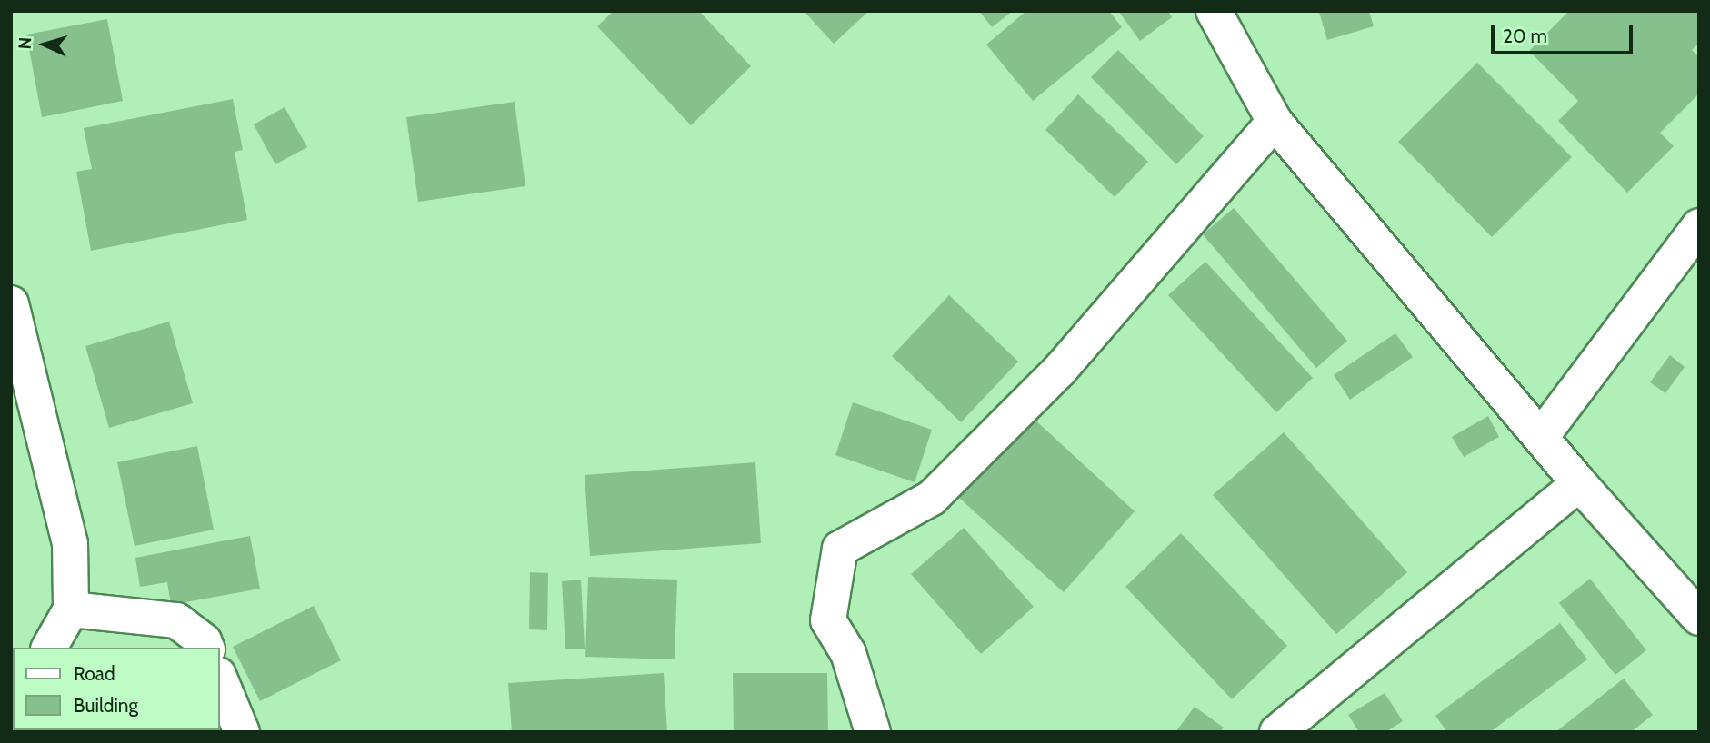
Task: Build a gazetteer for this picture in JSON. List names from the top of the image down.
{
  "legend": ["Road", "Building"],
  "scale_bar": "20 m",
  "north": "left"
}
